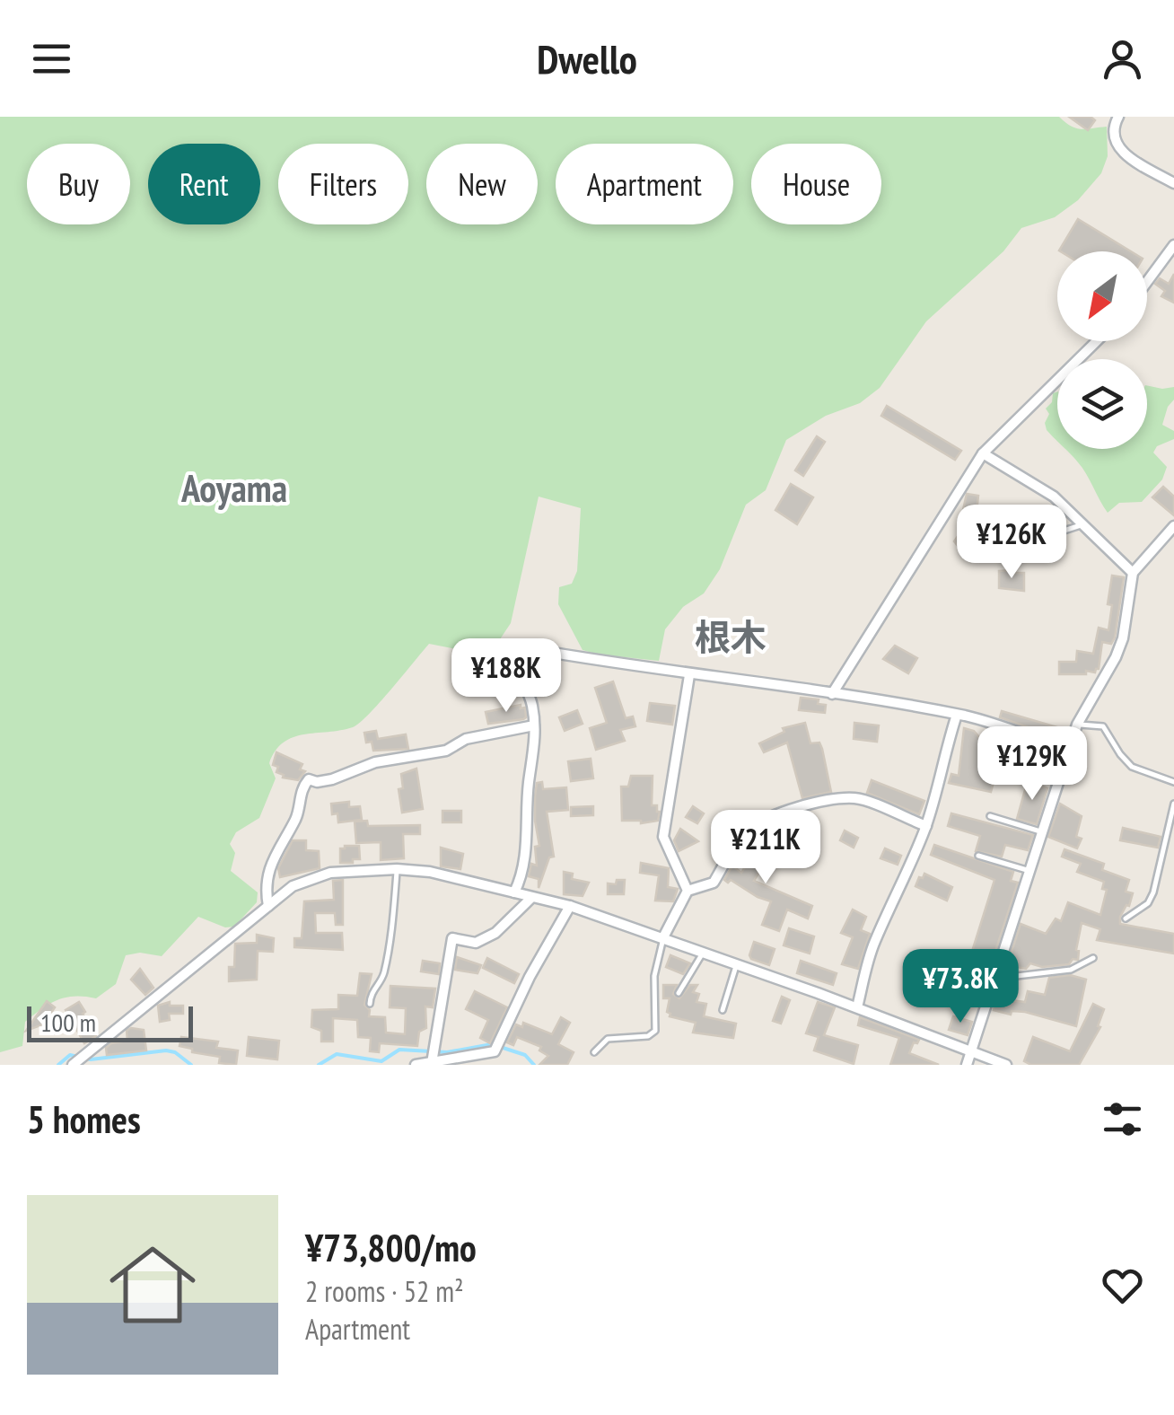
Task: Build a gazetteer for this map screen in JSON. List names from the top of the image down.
{
  "districts": ["Aoyama", "根木"],
  "scale_bar": "100 m",
  "north": "bottom left",
  "page": {
    "header": "Dwello",
    "chip": [
      "Buy",
      "Rent",
      "Filters",
      "New",
      "Apartment",
      "House"
    ],
    "price": [
      "¥126K",
      "¥188K",
      "¥129K",
      "¥211K",
      "¥73.8K"
    ],
    "scale": "100 m",
    "heading": "5 homes",
    "list": [
      {
        "name": "¥73,800/mo",
        "note": "2 rooms · 52 m² · Apartment"
      }
    ]
  }
}
